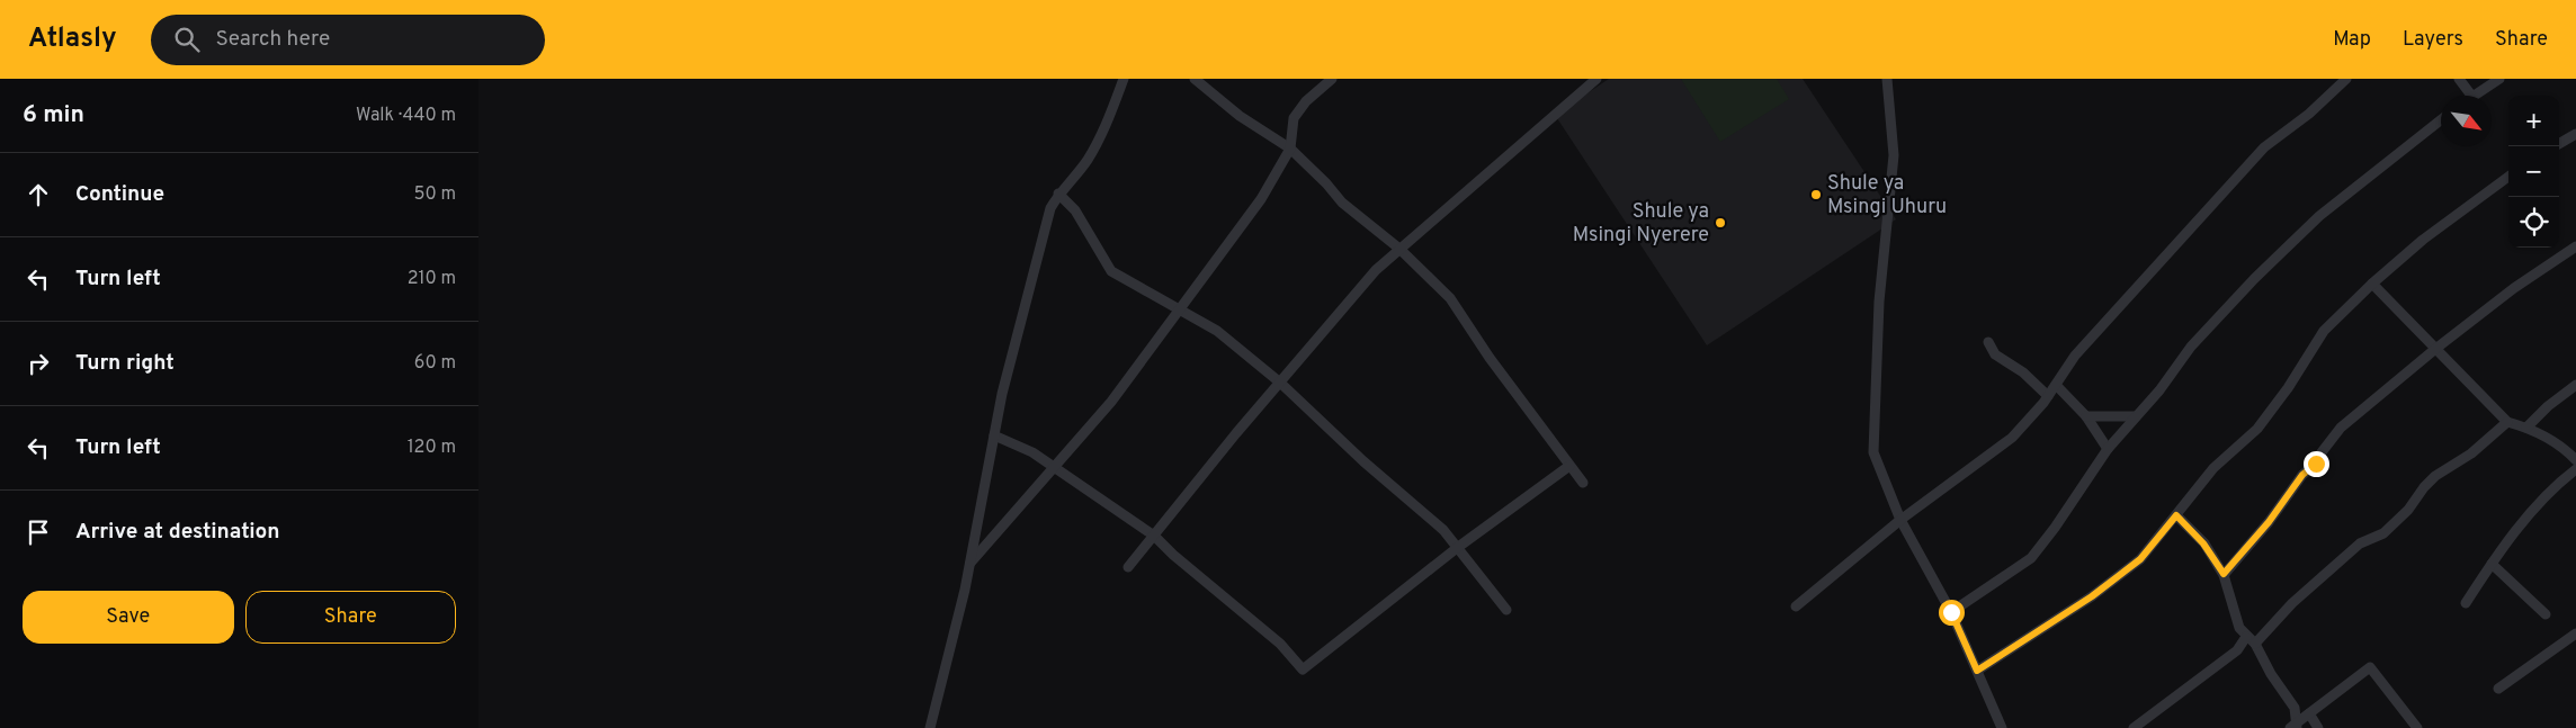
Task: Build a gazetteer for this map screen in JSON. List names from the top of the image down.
{
  "places": ["Shule ya Msingi Uhuru", "Shule ya Msingi Nyerere"],
  "north": "bottom right",
  "page": {
    "header": "Atlasly",
    "search": "Search here",
    "nav": ["Map", "Layers", "Share"],
    "heading": ["6 min", "Walk · 440 m"],
    "map_buttons": ["+", "−"],
    "list": [
      ["Continue", "50 m"],
      ["Turn left", "210 m"],
      ["Turn right", "60 m"],
      ["Turn left", "120 m"],
      "Arrive at destination"
    ],
    "buttons": ["Save", "Share"]
  }
}
